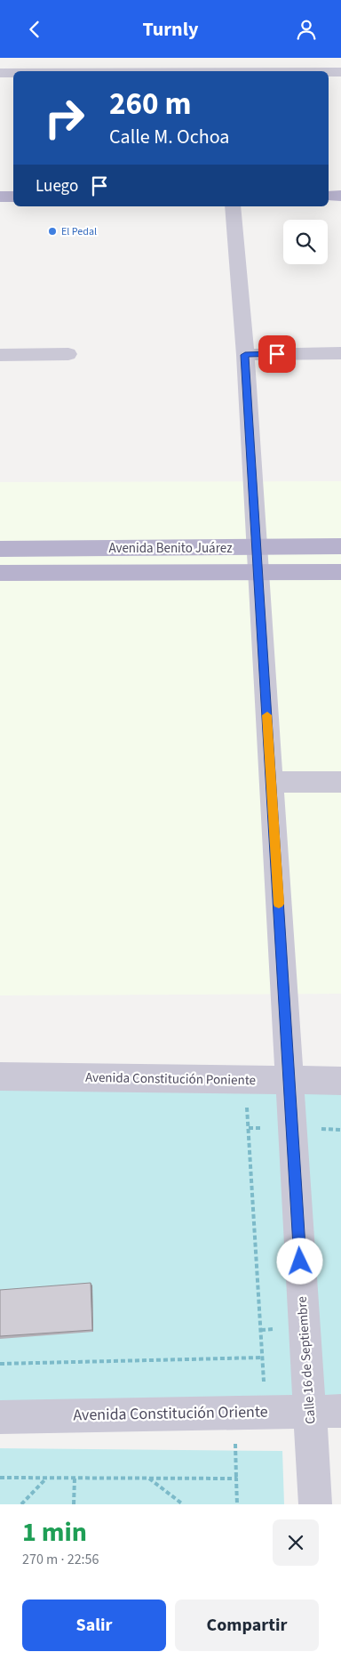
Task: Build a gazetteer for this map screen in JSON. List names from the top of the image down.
{
  "streets": {
    "main road": ["Avenida Benito Juárez"],
    "street": ["Avenida Constitución Poniente", "Calle 16 de Septiembre", "Avenida Constitución Oriente"]
  },
  "crossings": [
    ["Avenida Benito Juárez", "Calle 16 de Septiembre"],
    ["Avenida Constitución Poniente", "Calle 16 de Septiembre"],
    ["Calle 16 de Septiembre", "Avenida Constitución Oriente"]
  ],
  "places": ["El Pedal"],
  "page": {
    "header": "Turnly",
    "turn": ["260 m", "Calle M. Ochoa"],
    "then": "Luego",
    "heading": ["1 min", "270 m · 22:56"],
    "buttons": ["Salir", "Compartir"]
  }
}
